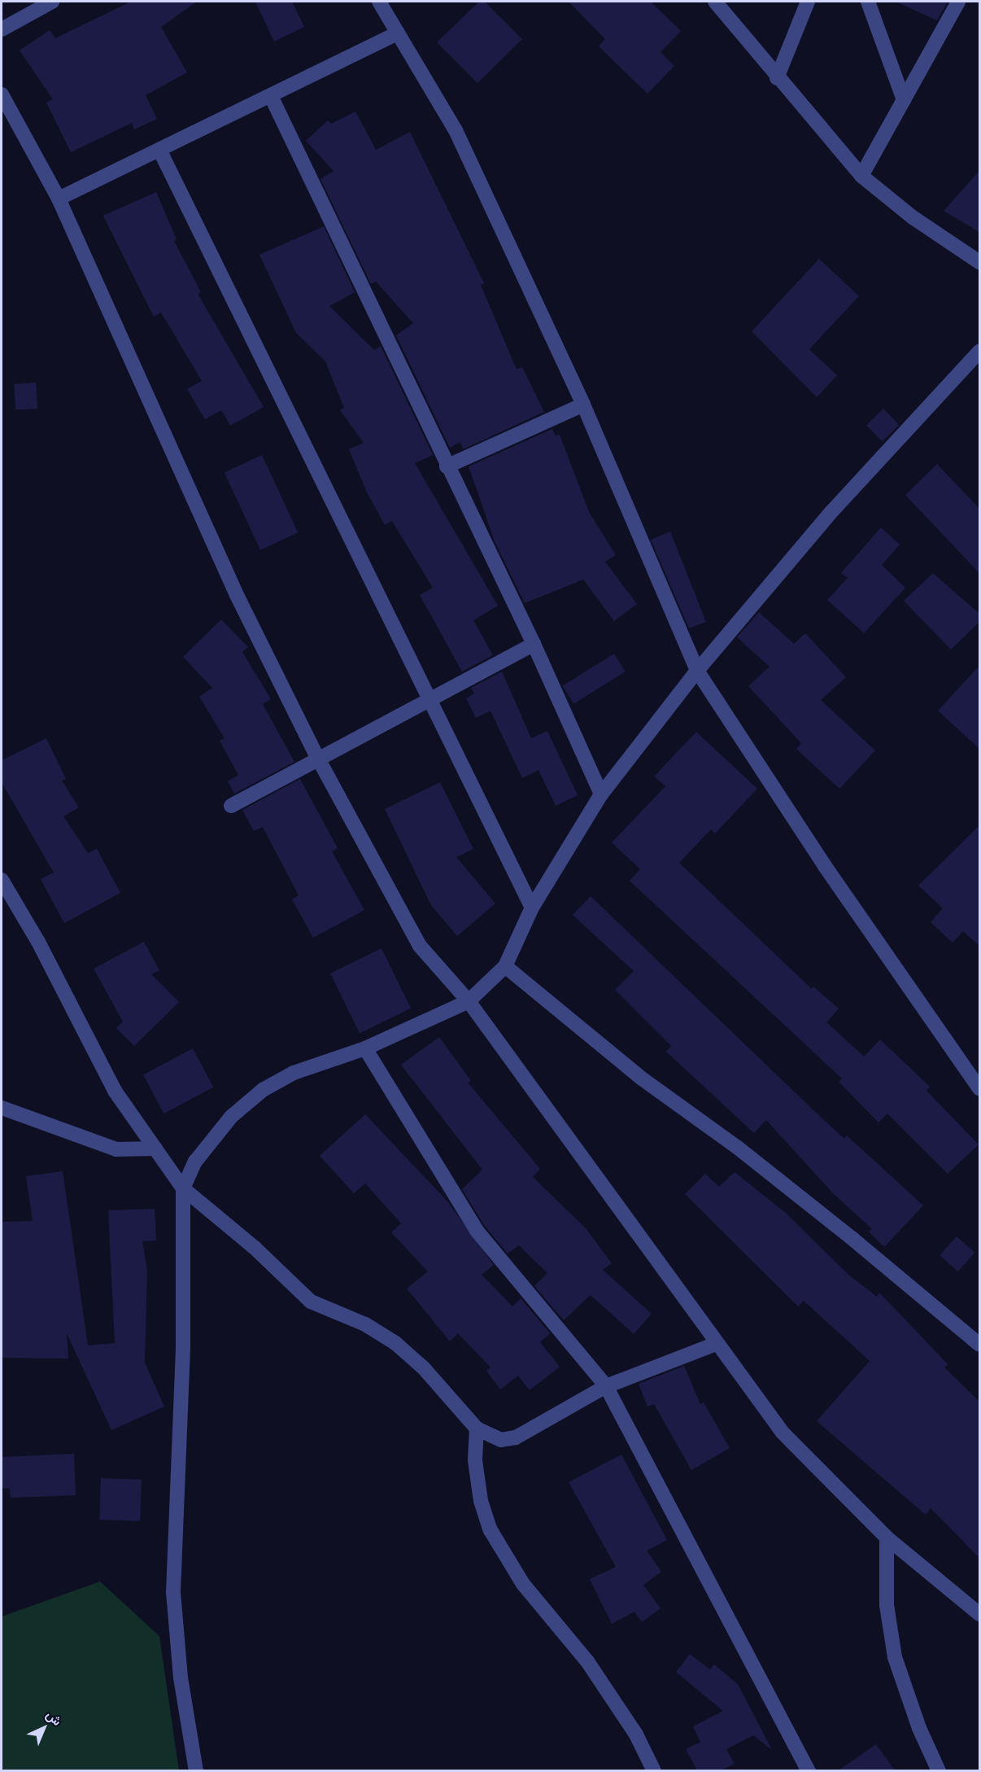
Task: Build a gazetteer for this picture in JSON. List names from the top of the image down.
{
  "north": "top right"
}
